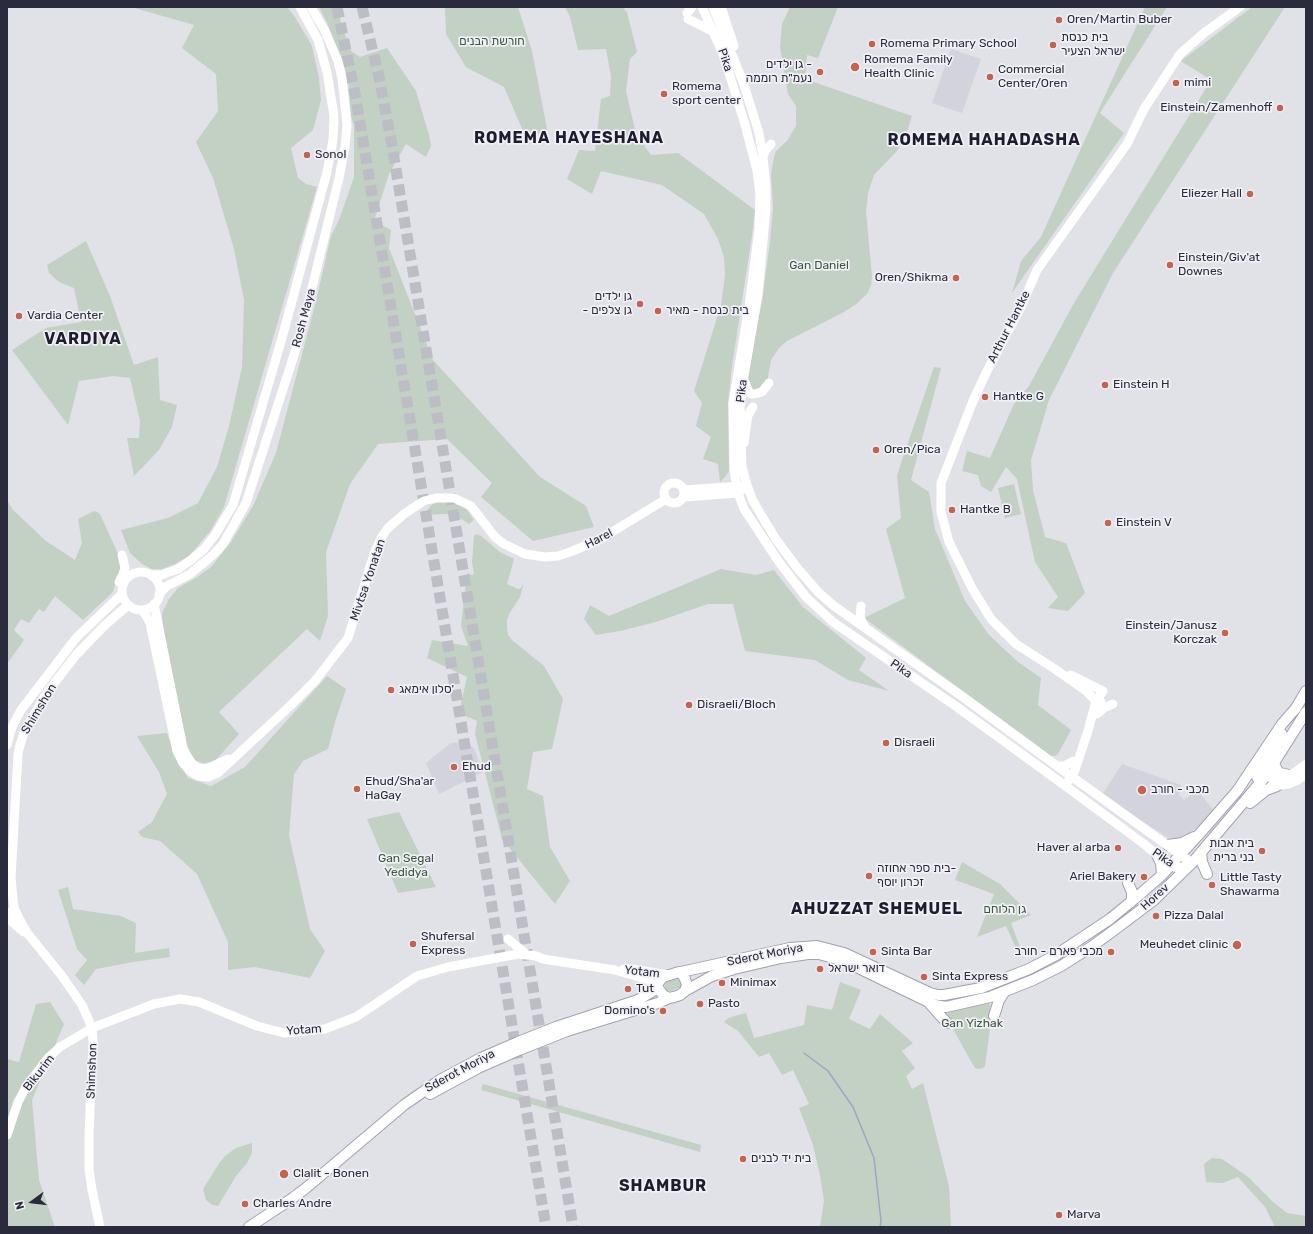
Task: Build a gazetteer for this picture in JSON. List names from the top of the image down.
{
  "streets": {
    "main road": ["Horev", "Sderot Moriya"],
    "street": [
      "Pika",
      "Rosh Maya",
      "Arthur Hantke",
      "Harel",
      "Mivtsa Yonatan",
      "Shimshon",
      "Yotam",
      "Bikurim"
    ]
  },
  "crossings": [
    ["Pika", "Horev"],
    ["Rosh Maya", "Mivtsa Yonatan"],
    ["Rosh Maya", "Shimshon"],
    ["Harel", "Mivtsa Yonatan"],
    ["Mivtsa Yonatan", "Shimshon"],
    ["Shimshon", "Yotam"],
    ["Shimshon", "Bikurim"],
    ["Horev", "Sderot Moriya"],
    ["Sderot Moriya", "Yotam"],
    ["Yotam", "Bikurim"]
  ],
  "districts": [
    "ROMEMA HAYESHANA",
    "ROMEMA HAHADASHA",
    "VARDIYA",
    "AHUZZAT SHEMUEL",
    "SHAMBUR"
  ],
  "parks": [
    "חורשת הבנים",
    "Gan Daniel",
    "Gan Segal Yedidya",
    "גן הלוחם",
    "Gan Yizhak"
  ],
  "places": [
    "Oren/Martin Buber",
    "Romema Primary School",
    "בית כנסת ישראל הצעיר",
    "Romema Family Health Clinic",
    "גן ילדים - נעמ\"ת רוממה",
    "Commercial Center/Oren",
    "mimi",
    "Romema sport center",
    "Einstein/Zamenhoff",
    "Sonol",
    "Eliezer Hall",
    "Einstein/Giv'at Downes",
    "Oren/Shikma",
    "גן ילדים - גן צלפים",
    "בית כנסת - מאיר",
    "Vardia Center",
    "Einstein H",
    "Hantke G",
    "Oren/Pica",
    "Hantke B",
    "Einstein V",
    "Einstein/Janusz Korczak",
    "סלון אימאג'",
    "Disraeli/Bloch",
    "Disraeli",
    "Ehud",
    "Ehud/Sha'ar HaGay",
    "מכבי - חורב",
    "Haver al arba",
    "בית אבות בני ברית",
    "בית ספר אחוזה- זכרון יוסף",
    "Ariel Bakery",
    "Little Tasty Shawarma",
    "Pizza Dalal",
    "Shufersal Express",
    "Meuhedet clinic",
    "Sinta Bar",
    "מכבי פארם - חורב",
    "דואר ישראל",
    "Sinta Express",
    "Minimax",
    "Tut",
    "Pasto",
    "Domino's",
    "בית יד לבנים",
    "Clalit - Bonen",
    "Charles Andre",
    "Marva"
  ],
  "north": "left"
}
